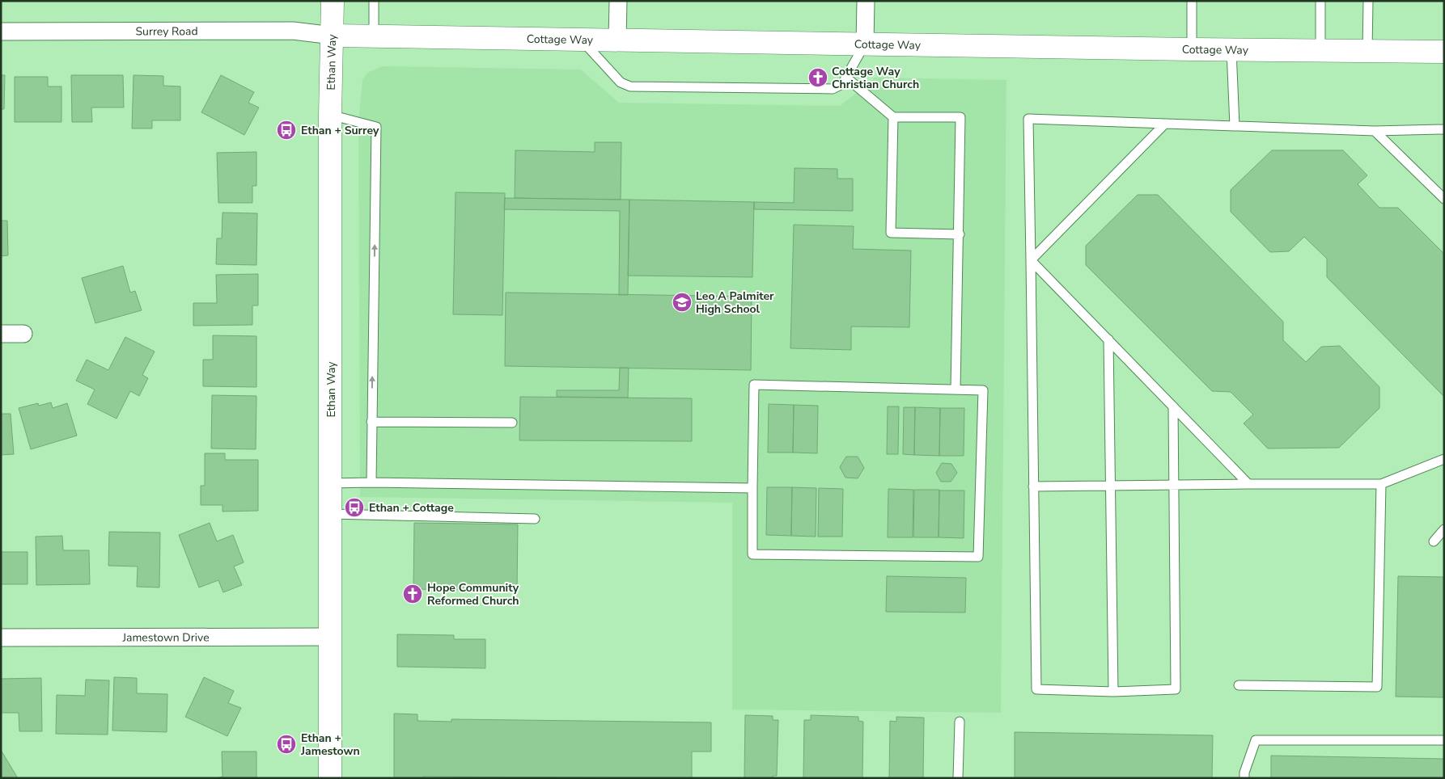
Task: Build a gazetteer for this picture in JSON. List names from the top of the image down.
{
  "streets": {
    "street": [
      "Surrey Road",
      "Cottage Way",
      "Ethan Way",
      "Jamestown Drive"
    ]
  },
  "crossings": [
    ["Surrey Road", "Cottage Way"],
    ["Surrey Road", "Ethan Way"],
    ["Cottage Way", "Ethan Way"],
    ["Ethan Way", "Jamestown Drive"]
  ],
  "places": {
    "church": ["Cottage Way Christian Church", "Hope Community Reformed Church"],
    "bus stop": ["Ethan + Surrey", "Ethan + Cottage", "Ethan + Jamestown"],
    "school or university": ["Leo A Palmiter High School"]
  }
}
